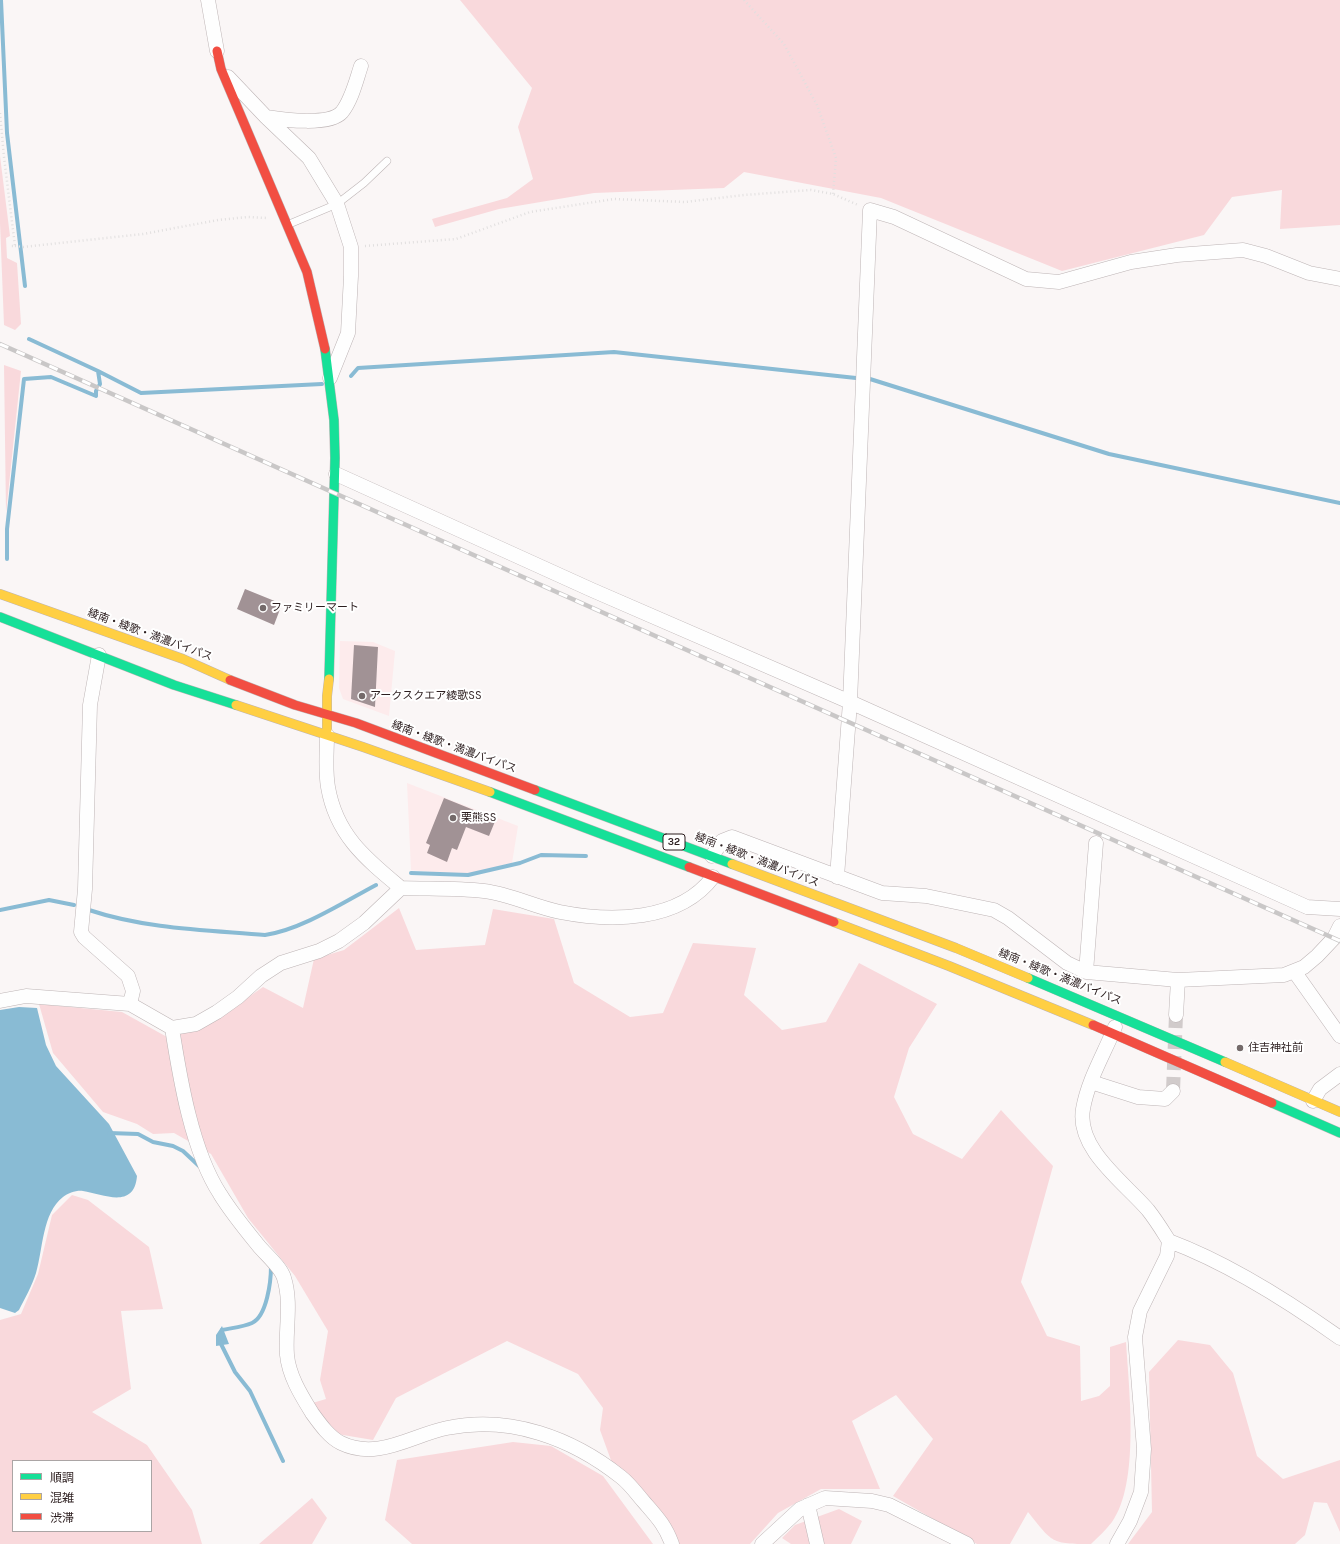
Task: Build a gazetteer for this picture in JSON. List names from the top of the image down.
{
  "streets": {
    "main road": ["綾南・綾歌・満濃バイパス", "32"]
  },
  "places": [
    "ファミリーマート",
    "アークスクエア綾歌SS",
    "栗熊SS",
    "住吉神社前"
  ],
  "legend": ["順調", "混雑", "渋滞"]
}
